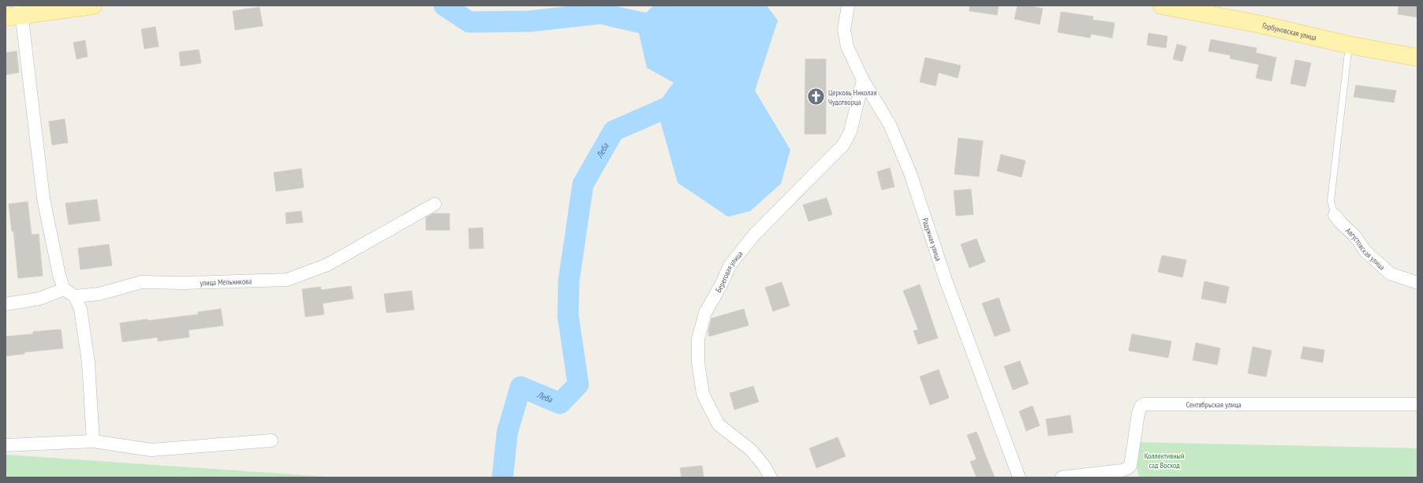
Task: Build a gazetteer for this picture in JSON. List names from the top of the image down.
{
  "streets": {
    "main road": ["Горбуновская улица"],
    "street": [
      "Радужная улица",
      "Августовская улица",
      "Береговая улица",
      "улица Мельникова",
      "Сентябрьская улица"
    ]
  },
  "crossings": [
    ["Радужная улица", "Береговая улица"]
  ],
  "water": ["Леба"],
  "parks": ["Коллективный сад Восход"],
  "places": {
    "church": ["Церковь Николая Чудотворца"]
  }
}
